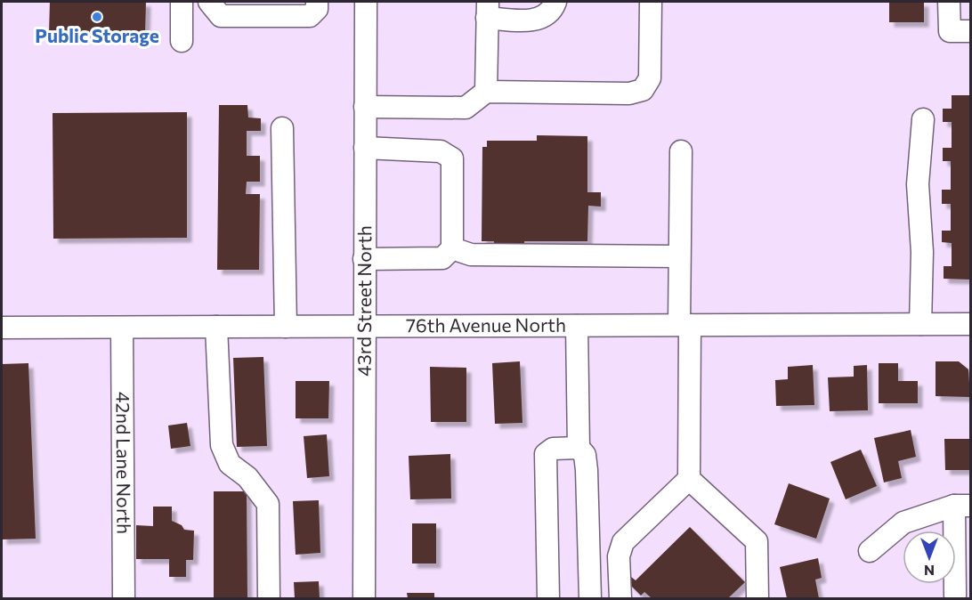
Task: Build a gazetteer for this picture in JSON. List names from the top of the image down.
{
  "streets": {
    "street": ["43rd Street North", "76th Avenue North", "42nd Lane North"]
  },
  "crossings": [
    ["43rd Street North", "76th Avenue North"],
    ["76th Avenue North", "42nd Lane North"]
  ],
  "places": ["Public Storage"],
  "north": "bottom"
}
